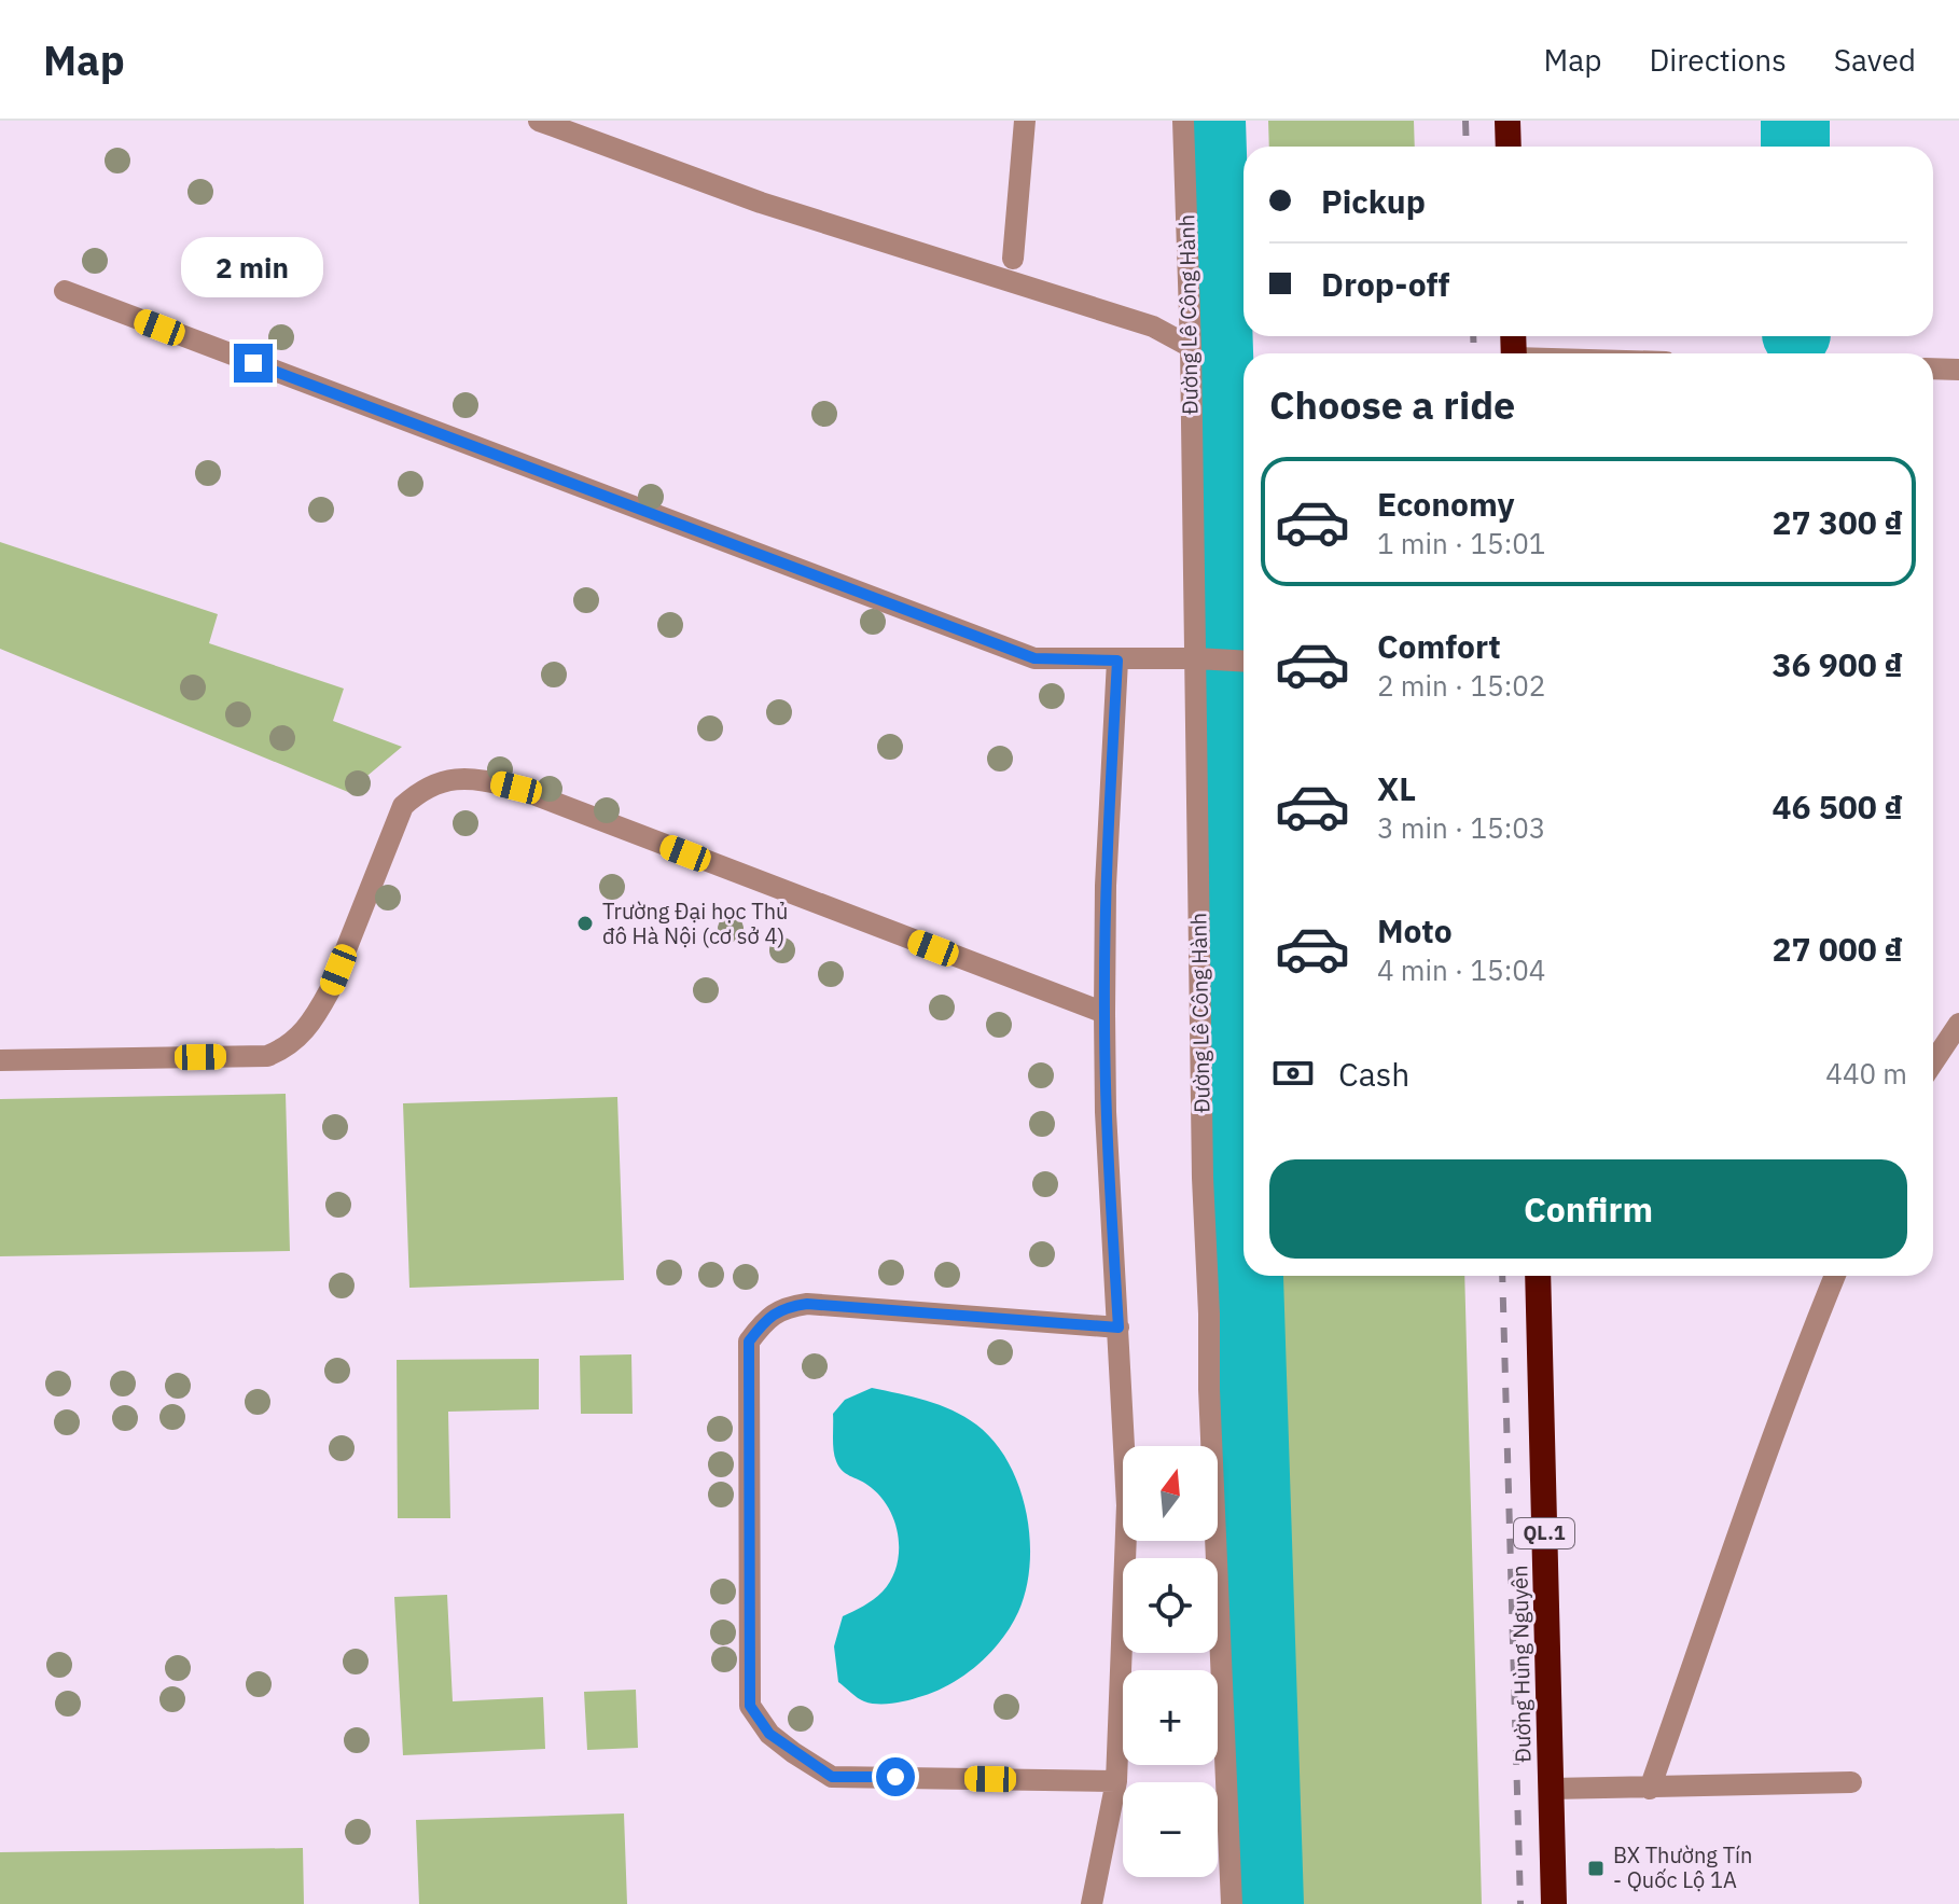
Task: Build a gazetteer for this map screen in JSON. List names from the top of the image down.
{
  "streets": {
    "highway": ["QL.1", "Đường Hùng Nguyên"],
    "street": ["Đường Lê Công Hành"]
  },
  "places": {
    "other": ["Trường Đại học Thủ đô Hà Nội (cơ sở 4)"],
    "transit": ["BX Thường Tín - Quốc Lộ 1A"]
  },
  "north": "top",
  "page": {
    "header": "Map",
    "nav": ["Map", "Directions", "Saved"],
    "banner": ["Pickup", "Drop-off"],
    "bubble": "2 min",
    "heading": "Choose a ride",
    "list": [
      {
        "name": "Economy",
        "note": "1 min · 15:01",
        "value": "27 300 ₫"
      },
      {
        "name": "Comfort",
        "note": "2 min · 15:02",
        "value": "36 900 ₫"
      },
      {
        "name": "XL",
        "note": "3 min · 15:03",
        "value": "46 500 ₫"
      },
      {
        "name": "Moto",
        "note": "4 min · 15:04",
        "value": "27 000 ₫"
      }
    ],
    "pay": ["Cash", "440 m"],
    "buttons": "Confirm",
    "map_buttons": ["+", "−"]
  }
}
